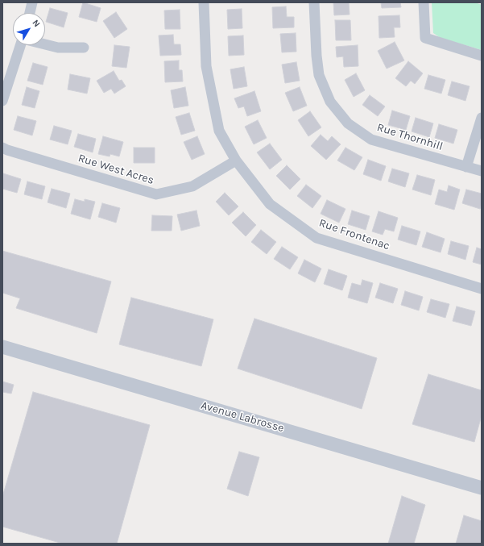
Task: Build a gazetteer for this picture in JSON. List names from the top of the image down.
{
  "streets": {
    "street": [
      "Rue Thornhill",
      "Rue West Acres",
      "Rue Frontenac",
      "Avenue Labrosse"
    ]
  },
  "crossings": [
    ["Rue West Acres", "Rue Frontenac"]
  ],
  "north": "top right"
}
